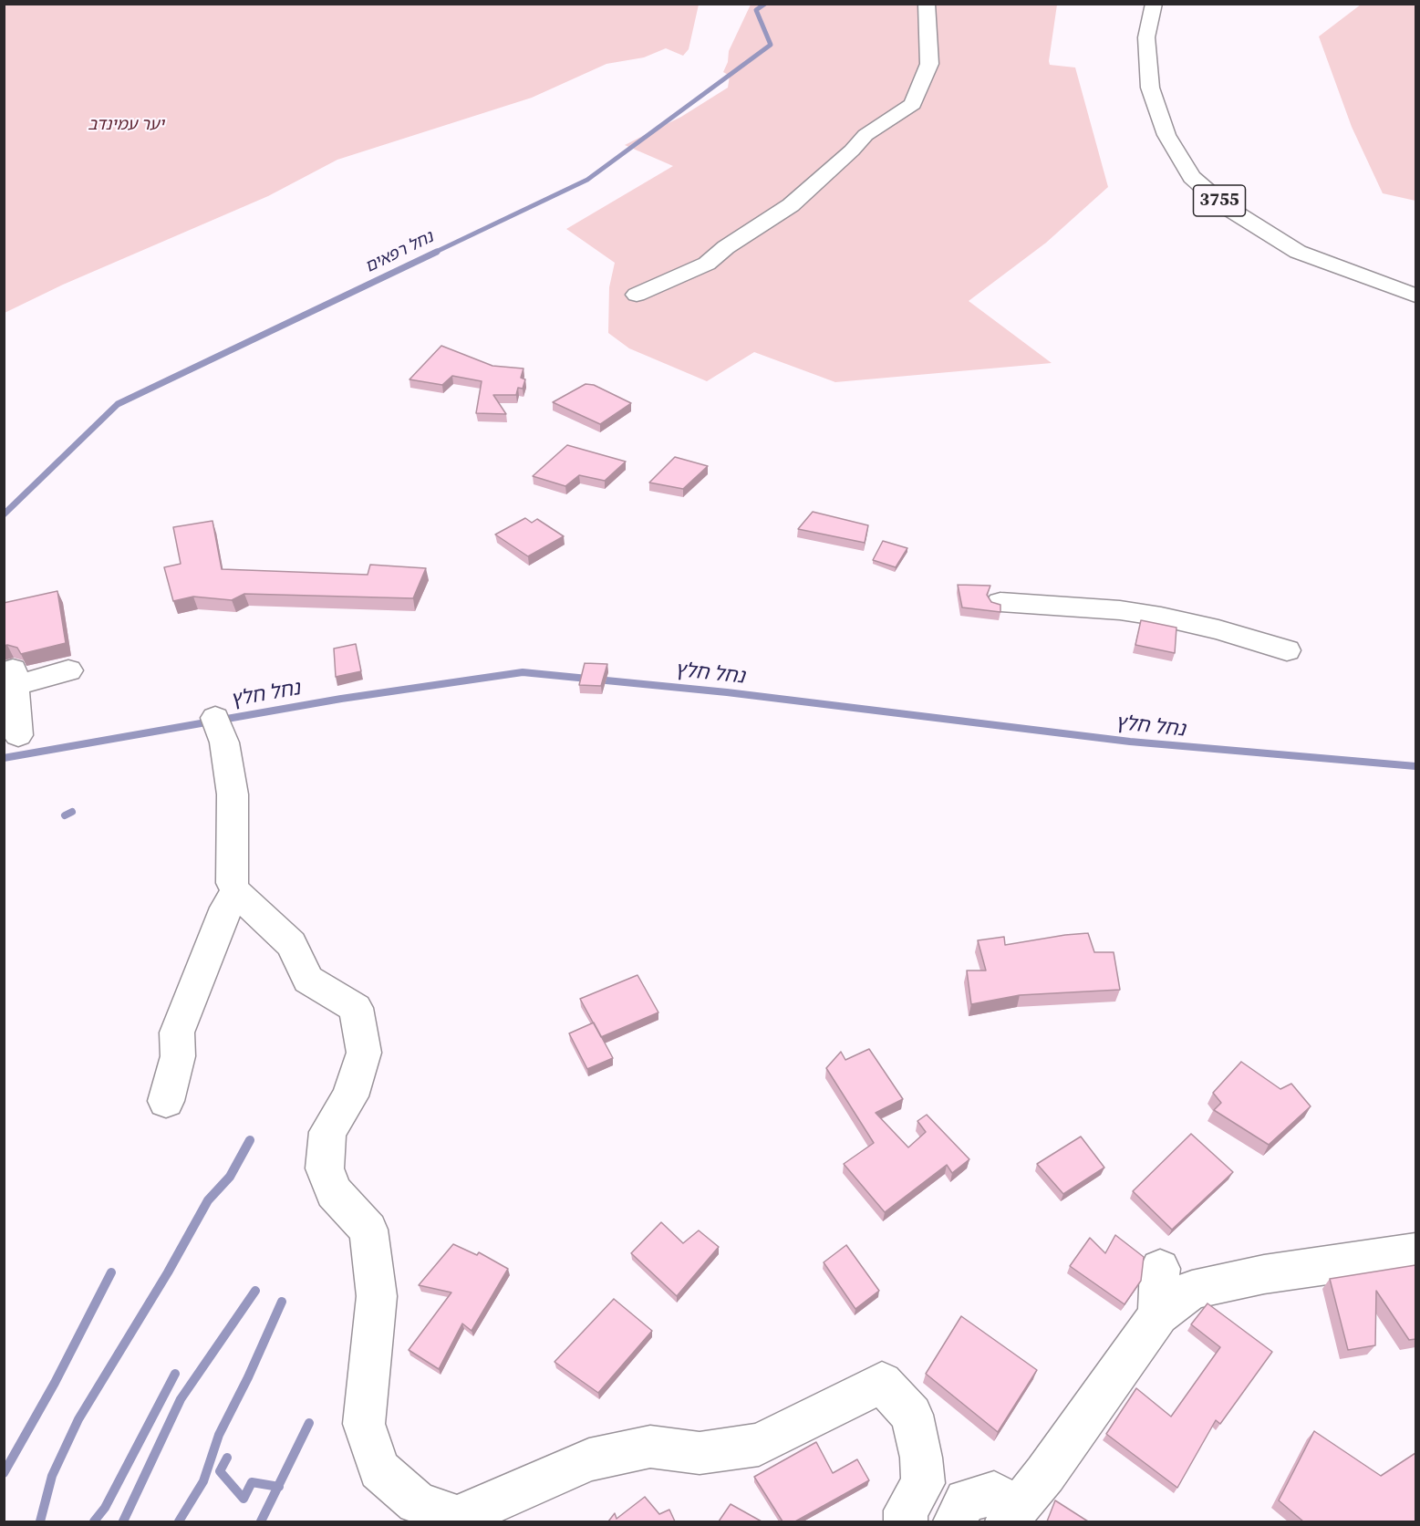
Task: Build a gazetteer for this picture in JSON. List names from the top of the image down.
{
  "streets": {
    "street": ["3755"]
  },
  "water": ["נחל רפאים", "נחל חלץ"],
  "parks": ["יער עמינדב"]
}
